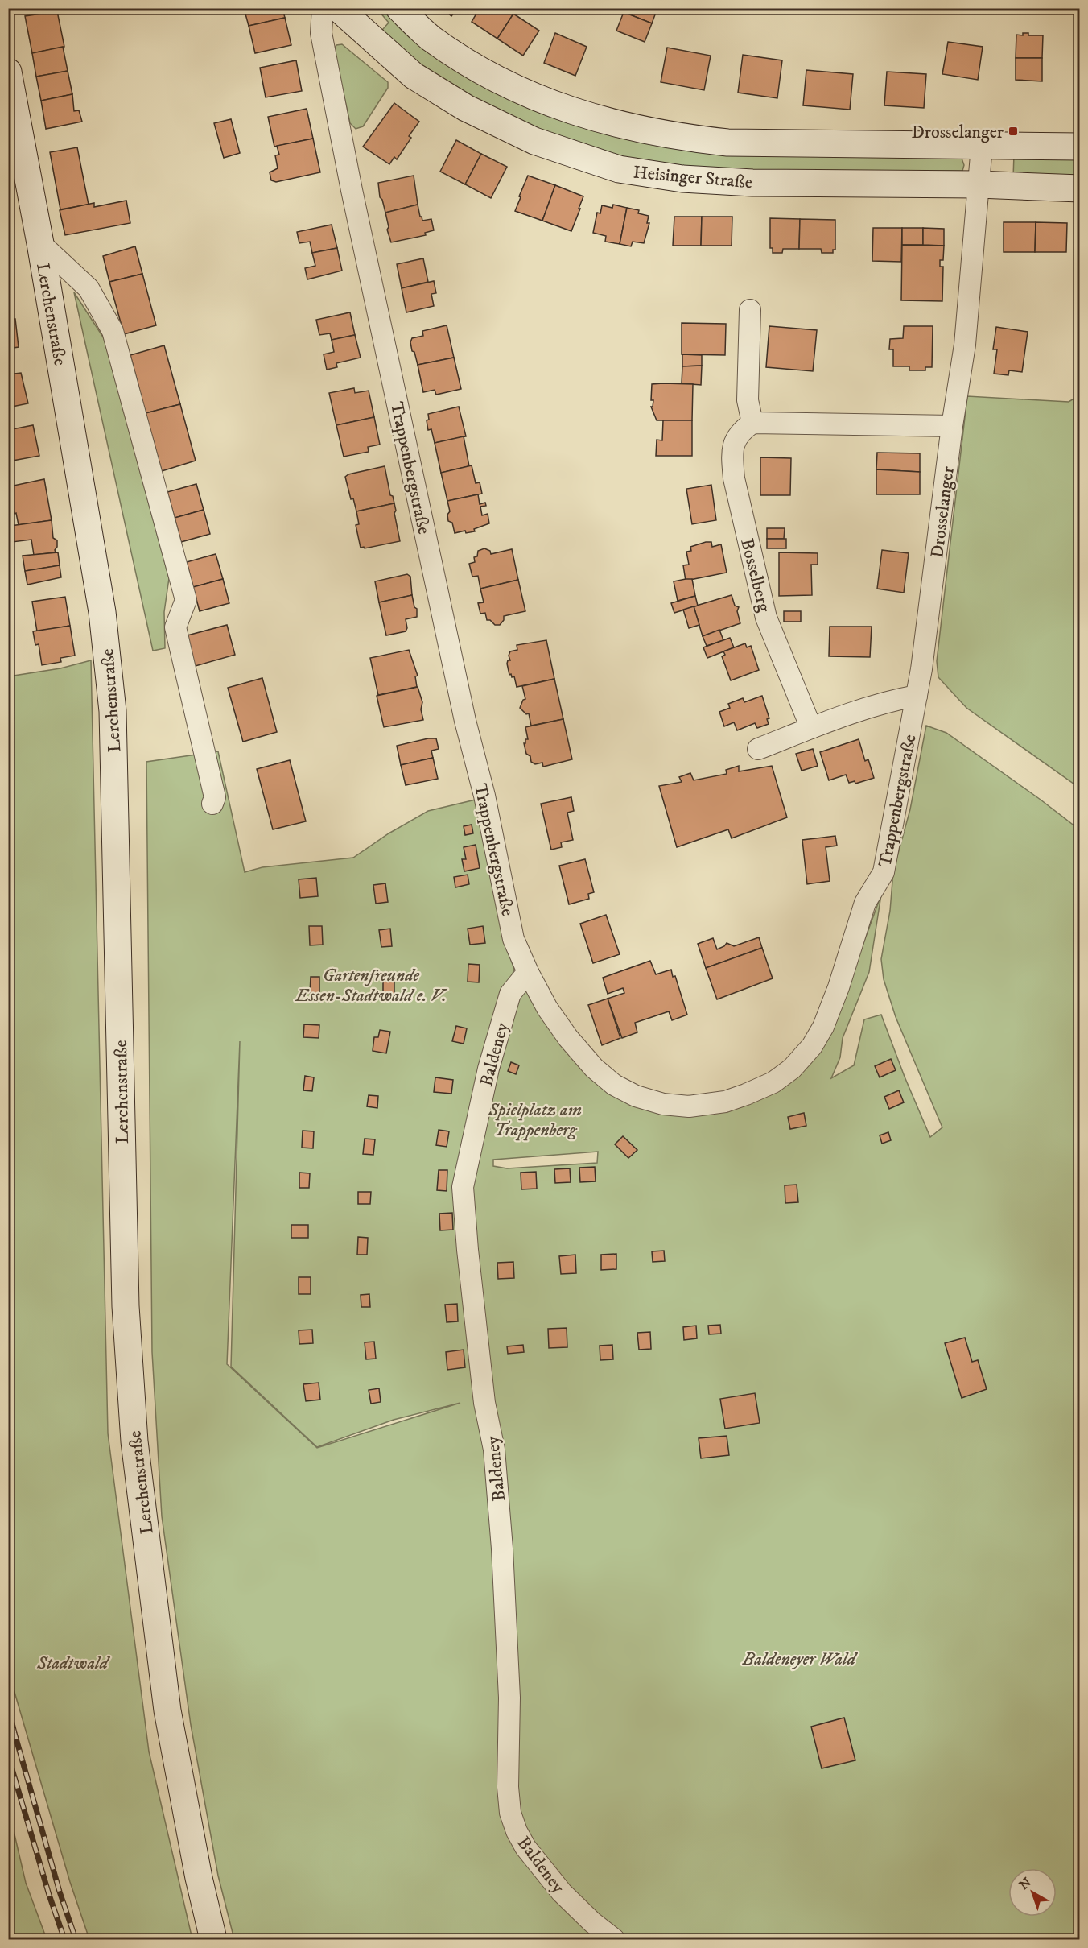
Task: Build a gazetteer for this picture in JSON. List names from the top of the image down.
{
  "streets": {
    "main road": ["Heisinger Straße", "Lerchenstraße"],
    "street": [
      "Trappenbergstraße",
      "Drosselanger",
      "Bosselberg",
      "Baldeney"
    ]
  },
  "crossings": [
    ["Heisinger Straße", "Drosselanger"],
    ["Trappenbergstraße", "Drosselanger"],
    ["Trappenbergstraße", "Baldeney"]
  ],
  "parks": [
    "Gartenfreunde Essen-Stadtwald e. V.",
    "Spielplatz am Trappenberg",
    "Baldeneyer Wald",
    "Stadtwald"
  ],
  "places": {
    "transit": ["Drosselanger"]
  },
  "north": "top left"
}
